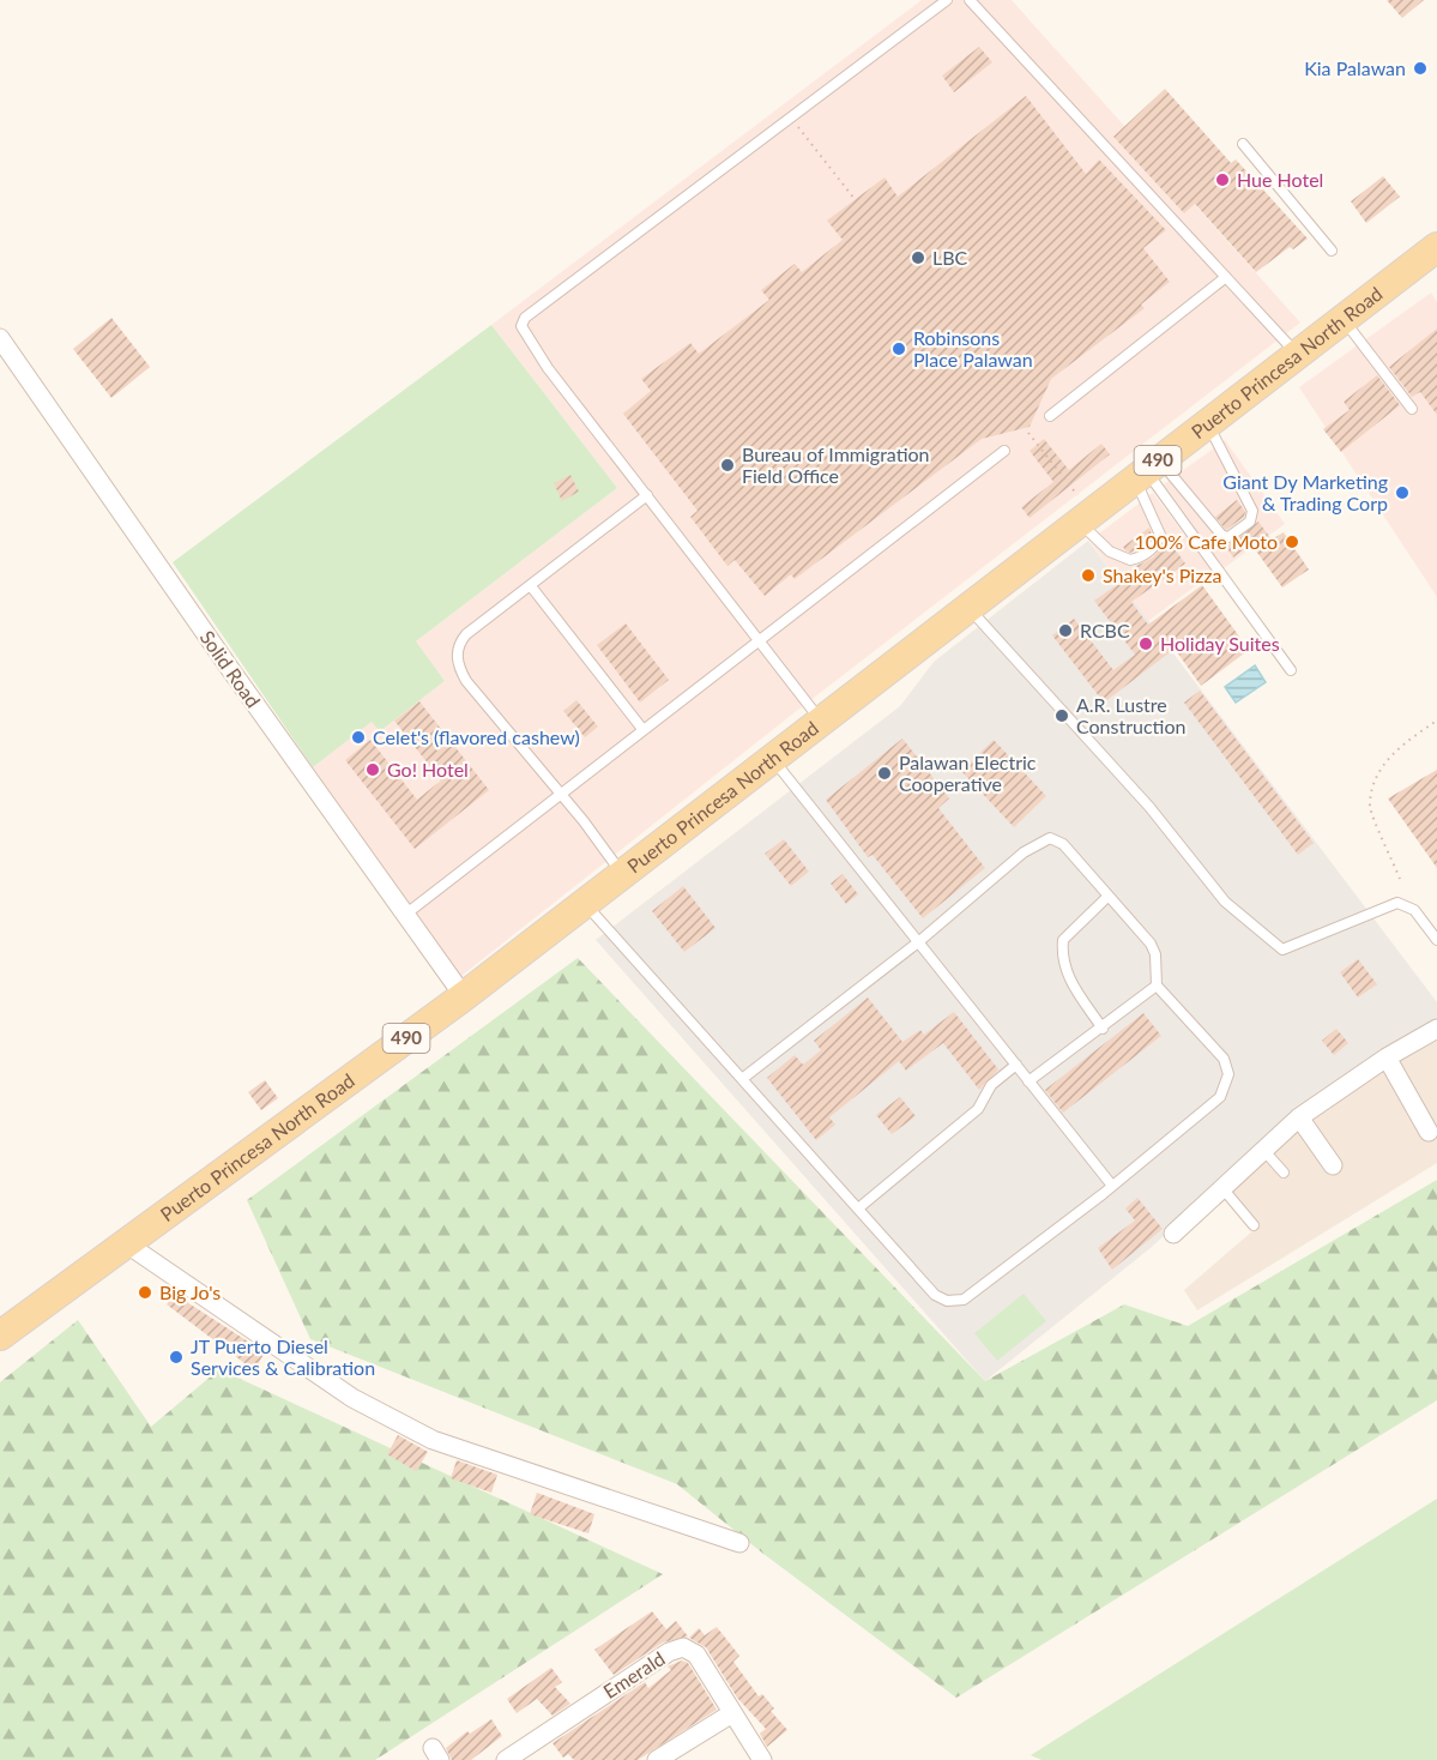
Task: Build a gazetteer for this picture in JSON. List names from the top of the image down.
{
  "streets": {
    "main road": ["Puerto Princesa North Road", "490"],
    "street": ["Solid Road", "Emerald"]
  },
  "crossings": [
    ["Puerto Princesa North Road", "Solid Road"]
  ],
  "places": [
    "Kia Palawan",
    "Hue Hotel",
    "LBC",
    "Robinsons Place Palawan",
    "Bureau of Immigration Field Office",
    "Giant Dy Marketing & Trading Corp",
    "100% Cafe Moto",
    "Shakey's Pizza",
    "RCBC",
    "Holiday Suites",
    "A.R. Lustre Construction",
    "Celet's (flavored cashew)",
    "Go! Hotel",
    "Palawan Electric Cooperative",
    "Big Jo's",
    "JT Puerto Diesel Services & Calibration"
  ]
}
